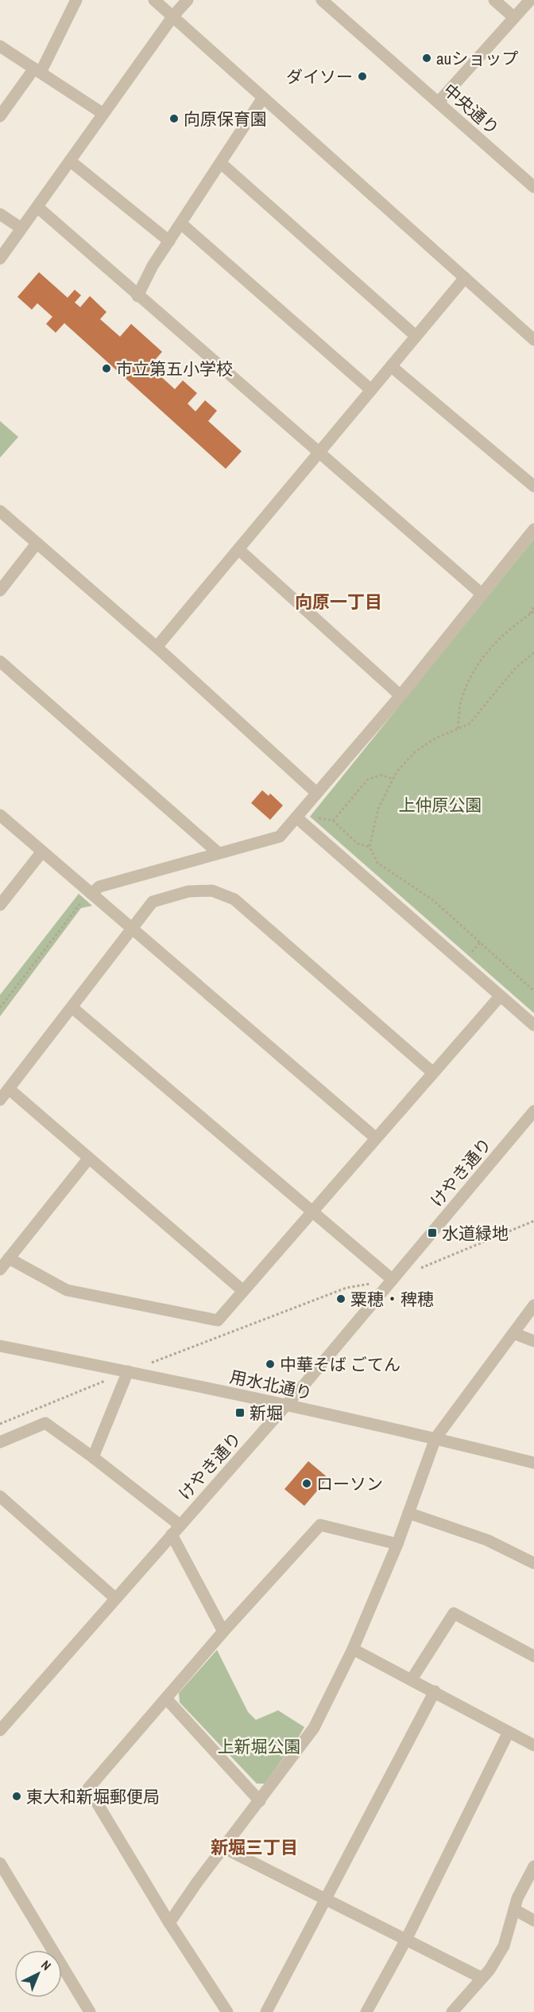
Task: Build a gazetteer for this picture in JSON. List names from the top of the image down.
{
  "streets": {
    "street": ["中央通り", "けやき通り", "用水北通り"]
  },
  "crossings": [
    ["けやき通り", "用水北通り"]
  ],
  "districts": ["向原一丁目", "新堀三丁目"],
  "parks": ["上仲原公園", "上新堀公園"],
  "places": {
    "other": [
      "auショップ",
      "ダイソー",
      "向原保育園",
      "市立第五小学校",
      "粟穂・稗穂",
      "中華そば ごてん",
      "ローソン",
      "東大和新堀郵便局"
    ],
    "transit": ["水道緑地", "新堀"]
  },
  "north": "top right"
}
